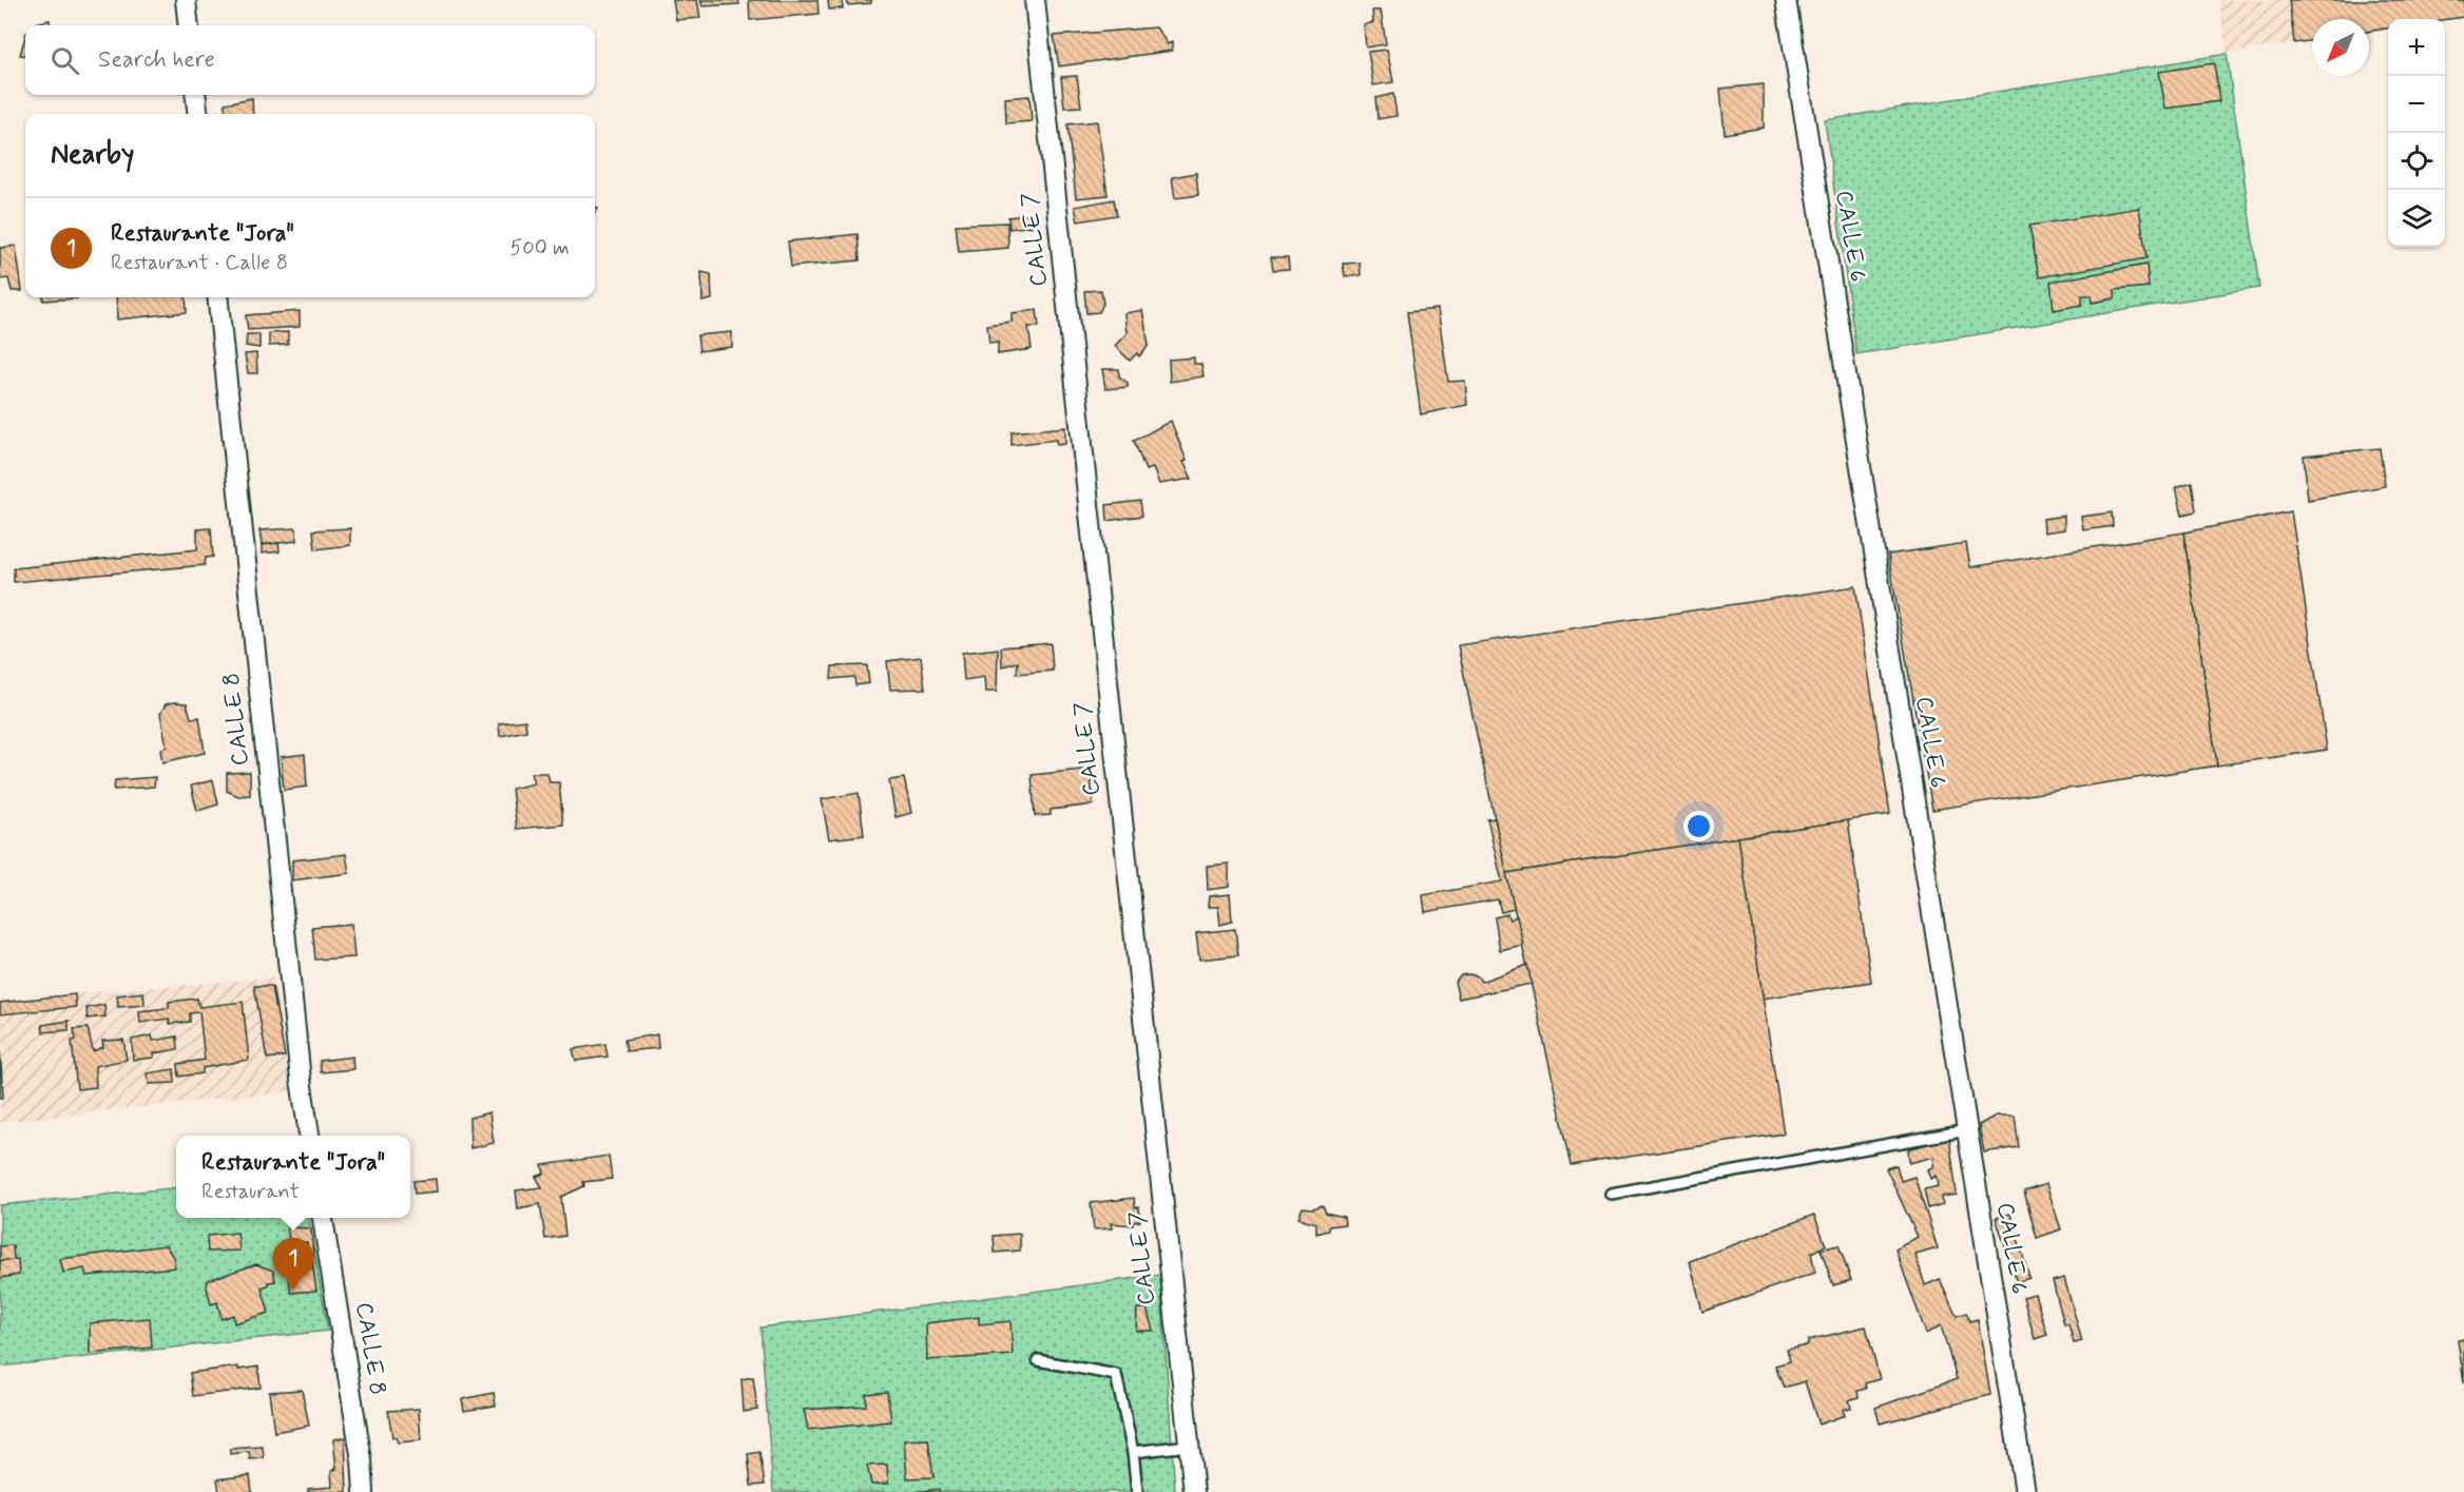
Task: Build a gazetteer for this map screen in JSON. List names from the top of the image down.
{
  "streets": {
    "street": ["CALLE 6", "CALLE 7", "CALLE 8"]
  },
  "north": "bottom left",
  "page": {
    "map_buttons": ["+", "−"],
    "search": "Search here",
    "heading": "Nearby",
    "list": [
      {
        "mark": "1",
        "name": "Restaurante \"Jora\"",
        "note": "Restaurant · Calle 8",
        "value": "500 m"
      }
    ],
    "popup": ["Restaurante \"Jora\"", "Restaurant"],
    "pins": "1"
  }
}
